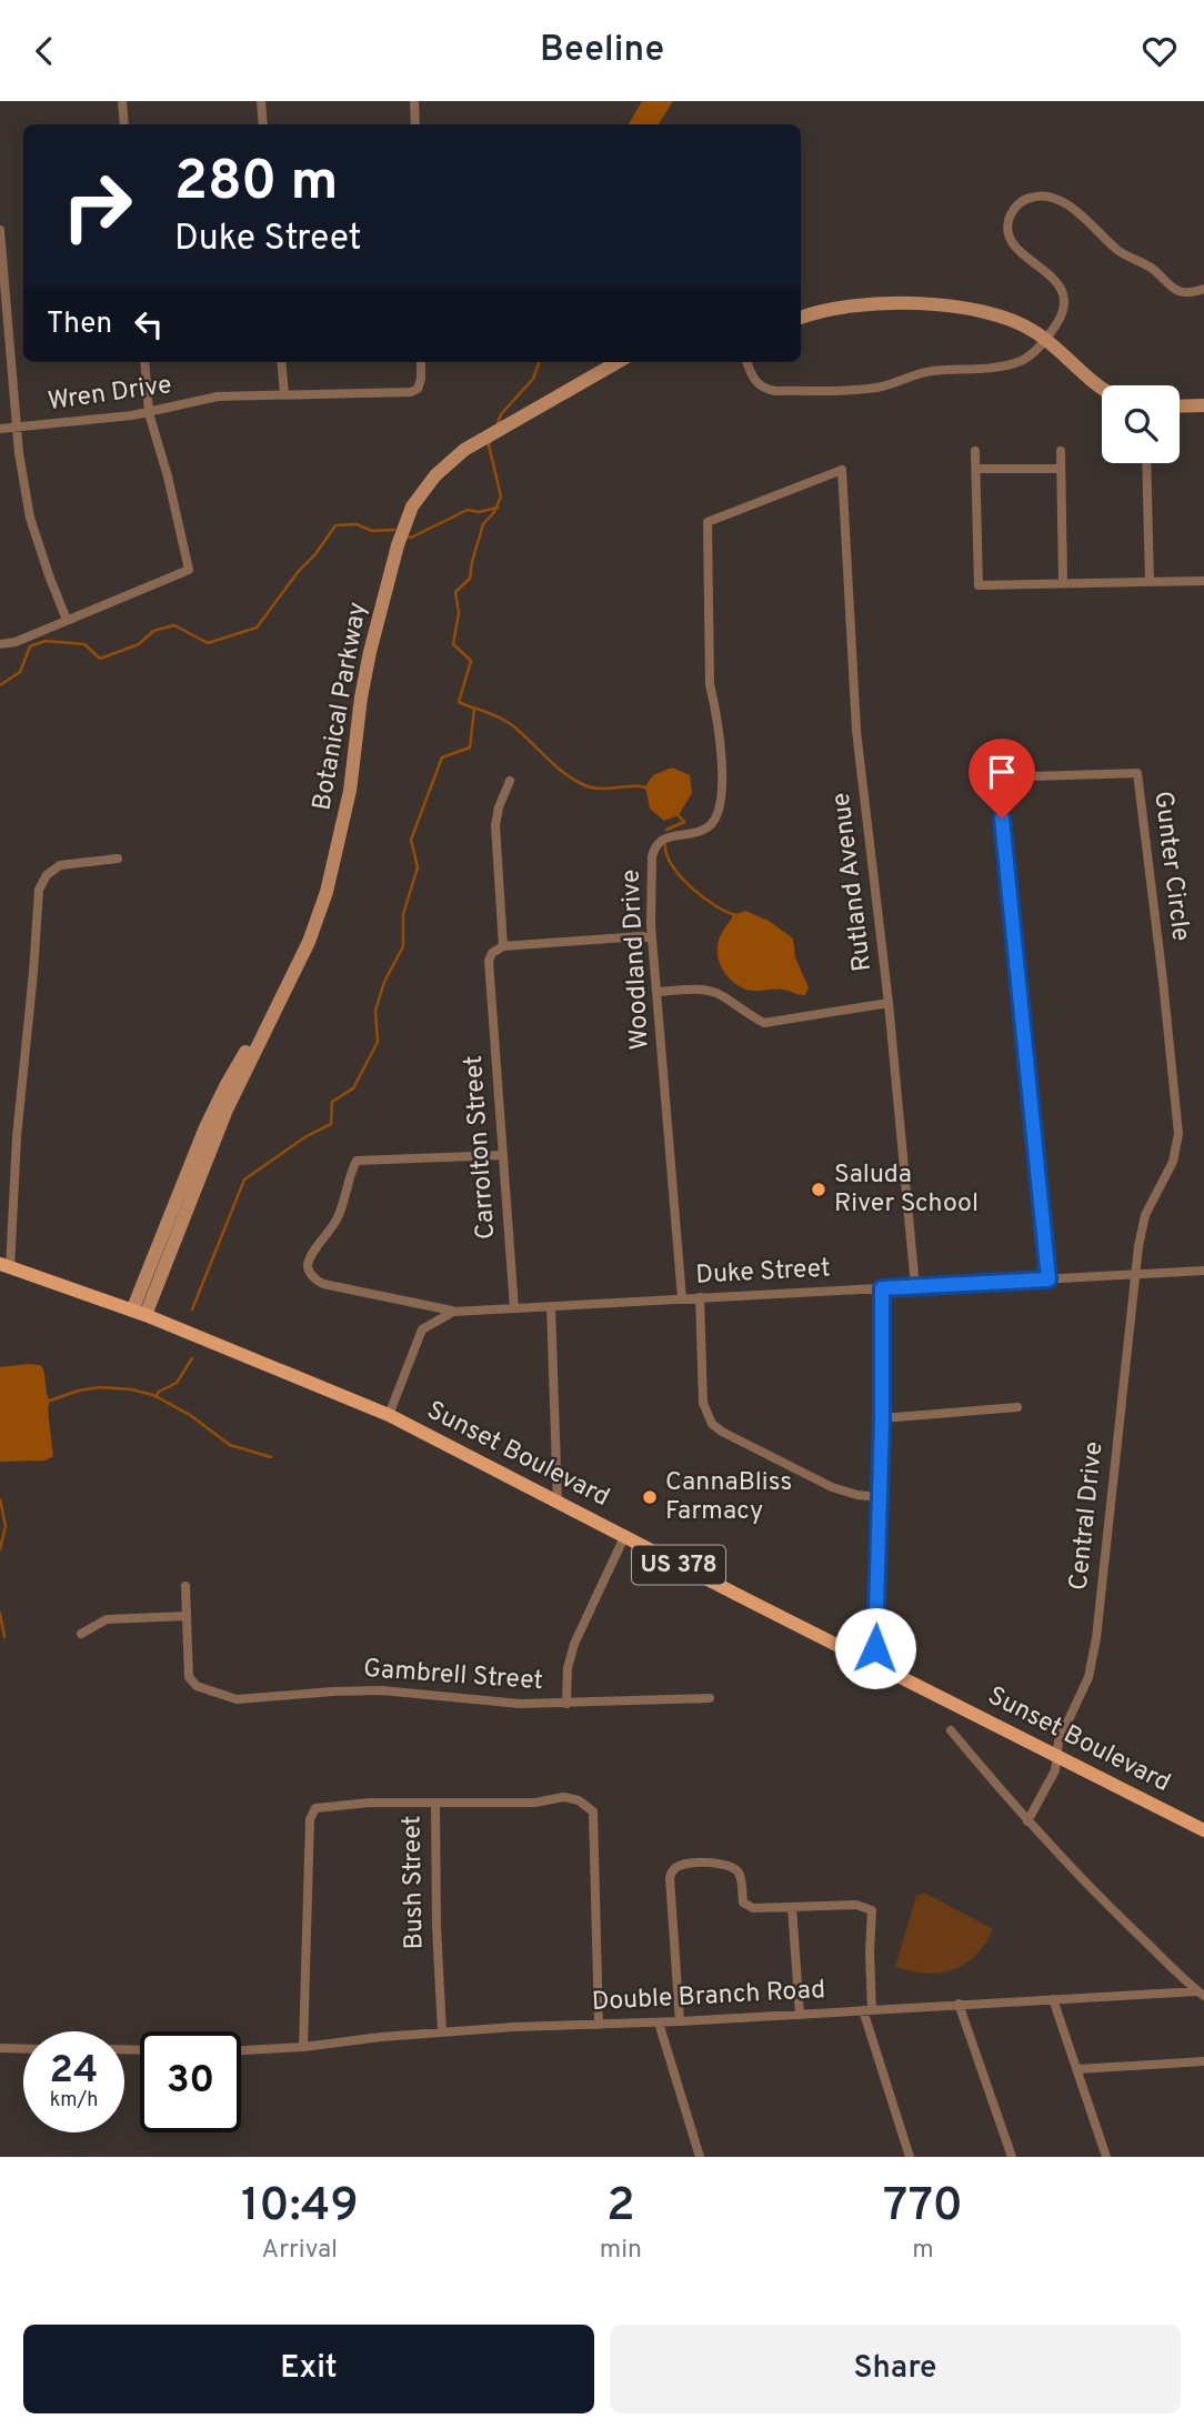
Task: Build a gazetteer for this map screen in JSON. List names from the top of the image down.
{
  "streets": {
    "main road": ["Sunset Boulevard", "US 378"],
    "street": [
      "Wren Drive",
      "Botanical Parkway",
      "Gunter Circle",
      "Rutland Avenue",
      "Woodland Drive",
      "Carrolton Street",
      "Duke Street",
      "Central Drive",
      "Gambrell Street",
      "Bush Street",
      "Double Branch Road"
    ]
  },
  "crossings": [
    ["Botanical Parkway", "Sunset Boulevard"],
    ["Gunter Circle", "Duke Street"],
    ["Gunter Circle", "Central Drive"],
    ["Rutland Avenue", "Woodland Drive"],
    ["Rutland Avenue", "Duke Street"],
    ["Woodland Drive", "Duke Street"],
    ["Carrolton Street", "Duke Street"],
    ["Duke Street", "Sunset Boulevard"],
    ["Duke Street", "Central Drive"],
    ["Sunset Boulevard", "Central Drive"],
    ["Bush Street", "Double Branch Road"]
  ],
  "places": ["Saluda River School", "CannaBliss Farmacy"],
  "page": {
    "header": "Beeline",
    "turn": ["280 m", "Duke Street"],
    "then": "Then",
    "speed": "24 km/h",
    "limit": "30",
    "eta": [
      "10:49",
      "Arrival",
      "2",
      "min",
      "770",
      "m"
    ],
    "buttons": ["Exit", "Share"]
  }
}
